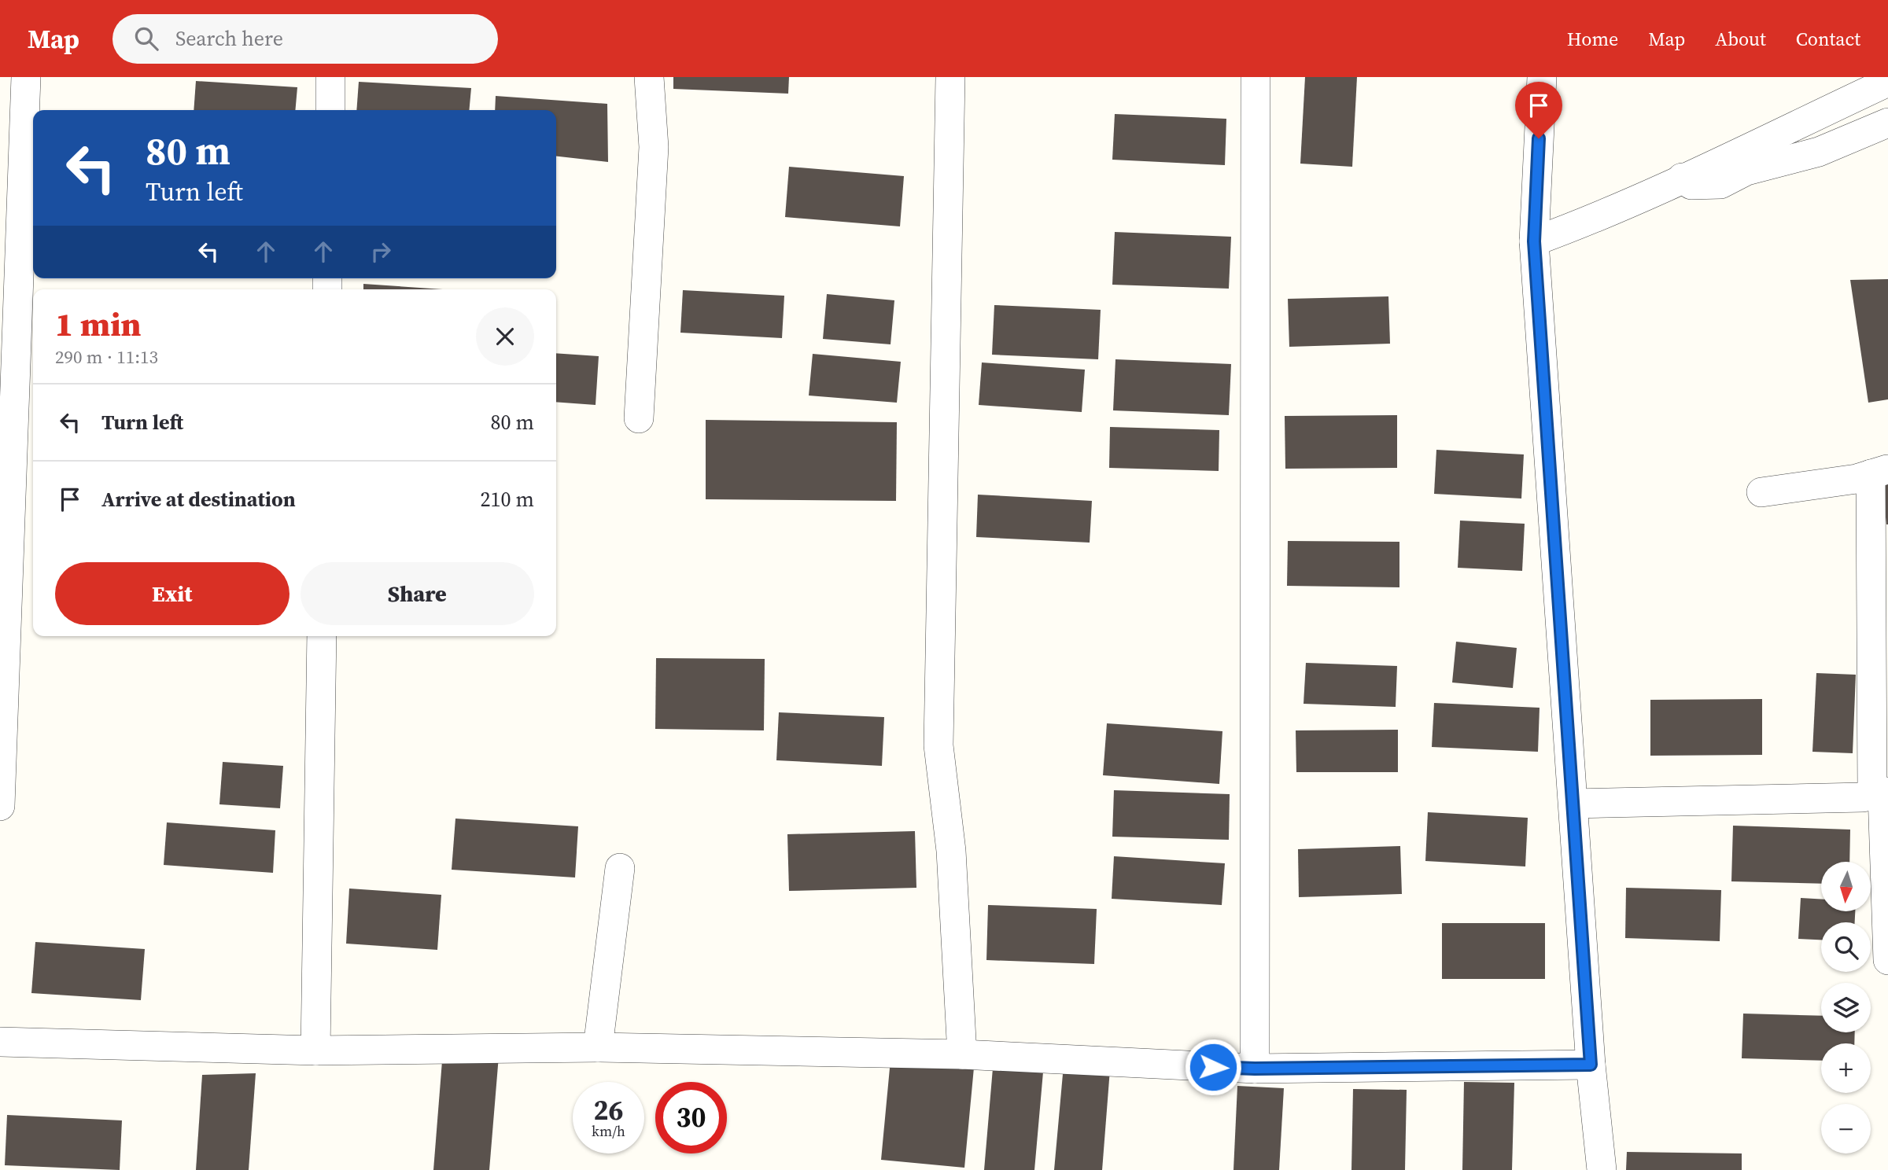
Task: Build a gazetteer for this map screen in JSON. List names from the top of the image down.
{
  "north": "bottom",
  "page": {
    "header": "Map",
    "search": "Search here",
    "nav": [
      "Home",
      "Map",
      "About",
      "Contact"
    ],
    "turn": ["80 m", "Turn left"],
    "heading": ["1 min", "290 m · 11:13"],
    "list": [
      {
        "name": "Turn left",
        "value": "80 m"
      },
      {
        "name": "Arrive at destination",
        "value": "210 m"
      }
    ],
    "buttons": ["Exit", "Share"],
    "map_buttons": ["+", "−"],
    "speed": "26 km/h",
    "limit": "30"
  }
}
